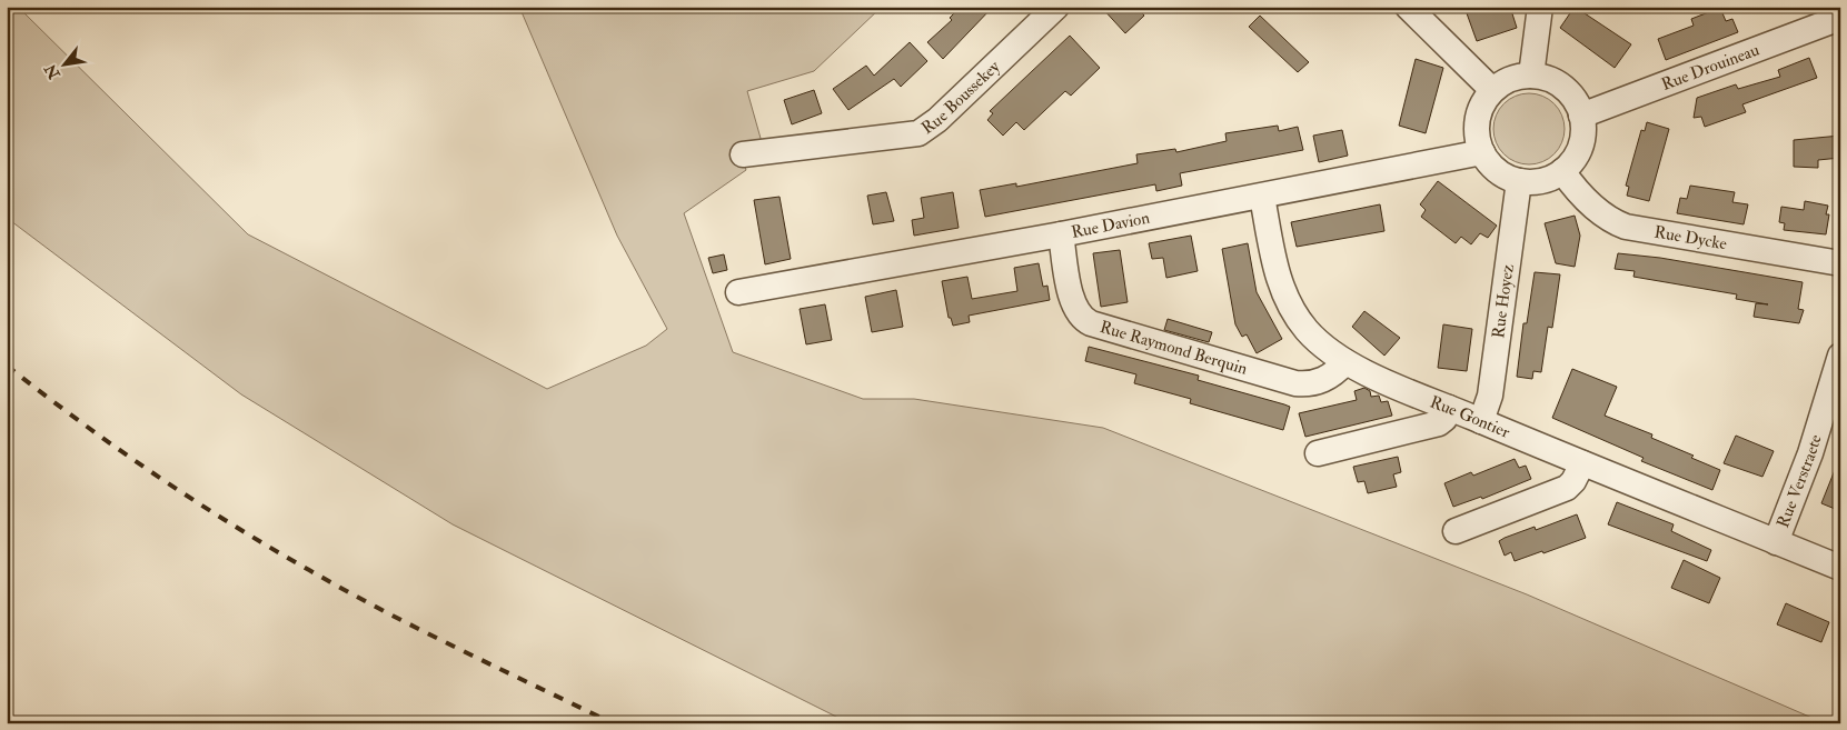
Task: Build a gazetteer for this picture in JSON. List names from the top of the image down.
{
  "streets": {
    "street": [
      "Rue Drouineau",
      "Rue Boussekey",
      "Rue Davion",
      "Rue Dycke",
      "Rue Hoyez",
      "Rue Raymond Berquin",
      "Rue Gontier",
      "Rue Verstraete"
    ]
  },
  "crossings": [
    ["Rue Drouineau", "Rue Davion"],
    ["Rue Drouineau", "Rue Dycke"],
    ["Rue Drouineau", "Rue Hoyez"],
    ["Rue Davion", "Rue Dycke"],
    ["Rue Davion", "Rue Hoyez"],
    ["Rue Davion", "Rue Raymond Berquin"],
    ["Rue Davion", "Rue Gontier"],
    ["Rue Dycke", "Rue Hoyez"],
    ["Rue Hoyez", "Rue Gontier"],
    ["Rue Raymond Berquin", "Rue Gontier"],
    ["Rue Gontier", "Rue Verstraete"]
  ],
  "north": "bottom left"
}
